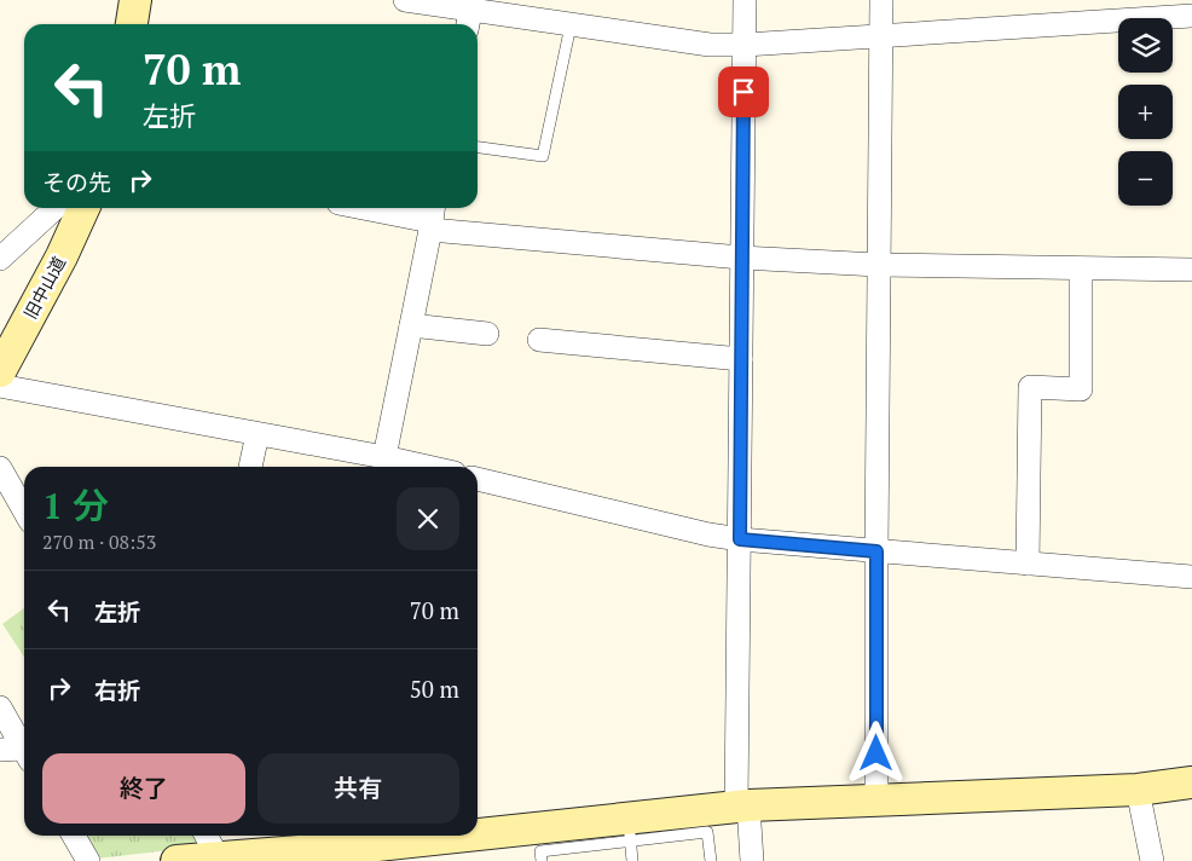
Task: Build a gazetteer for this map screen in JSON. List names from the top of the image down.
{
  "streets": {
    "street": ["旧中山道"]
  },
  "page": {
    "map_buttons": ["+", "−"],
    "turn": ["70 m", "左折"],
    "then": "その先",
    "heading": ["1 分", "270 m · 08:53"],
    "list": [
      {
        "name": "左折",
        "value": "70 m"
      },
      {
        "name": "右折",
        "value": "50 m"
      }
    ],
    "buttons": ["終了", "共有"]
  }
}
